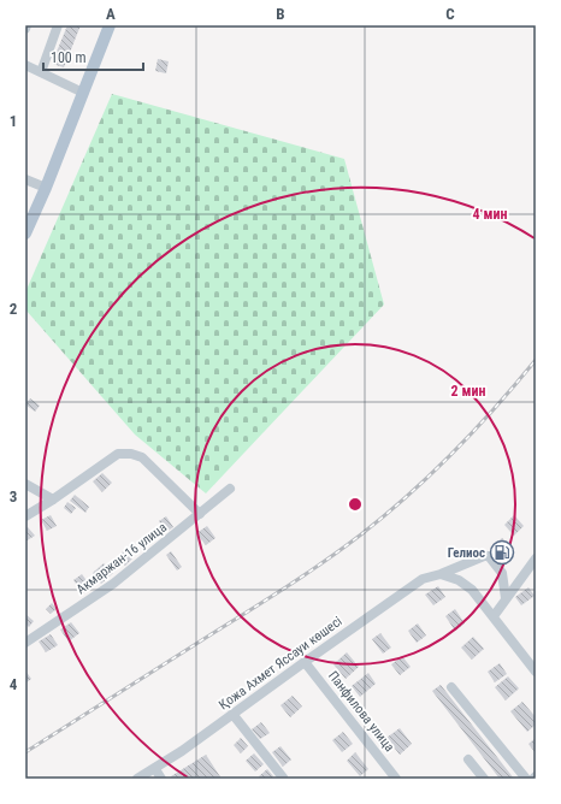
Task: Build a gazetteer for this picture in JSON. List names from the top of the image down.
{
  "streets": {
    "street": ["Акмаржан-16 улица", "Қожа Ахмет Яссауи көшесі", "Панфилова улица"]
  },
  "crossings": [
    ["Қожа Ахмет Яссауи көшесі", "Панфилова улица"]
  ],
  "places": {
    "fuel station": ["Гелиос"]
  },
  "scale_bar": "100 m",
  "grid": {
    "columns": ["A", "B", "C"],
    "rows": [
      "1",
      "2",
      "3",
      "4"
    ]
  },
  "rings": ["4 мин", "2 мин"]
}
